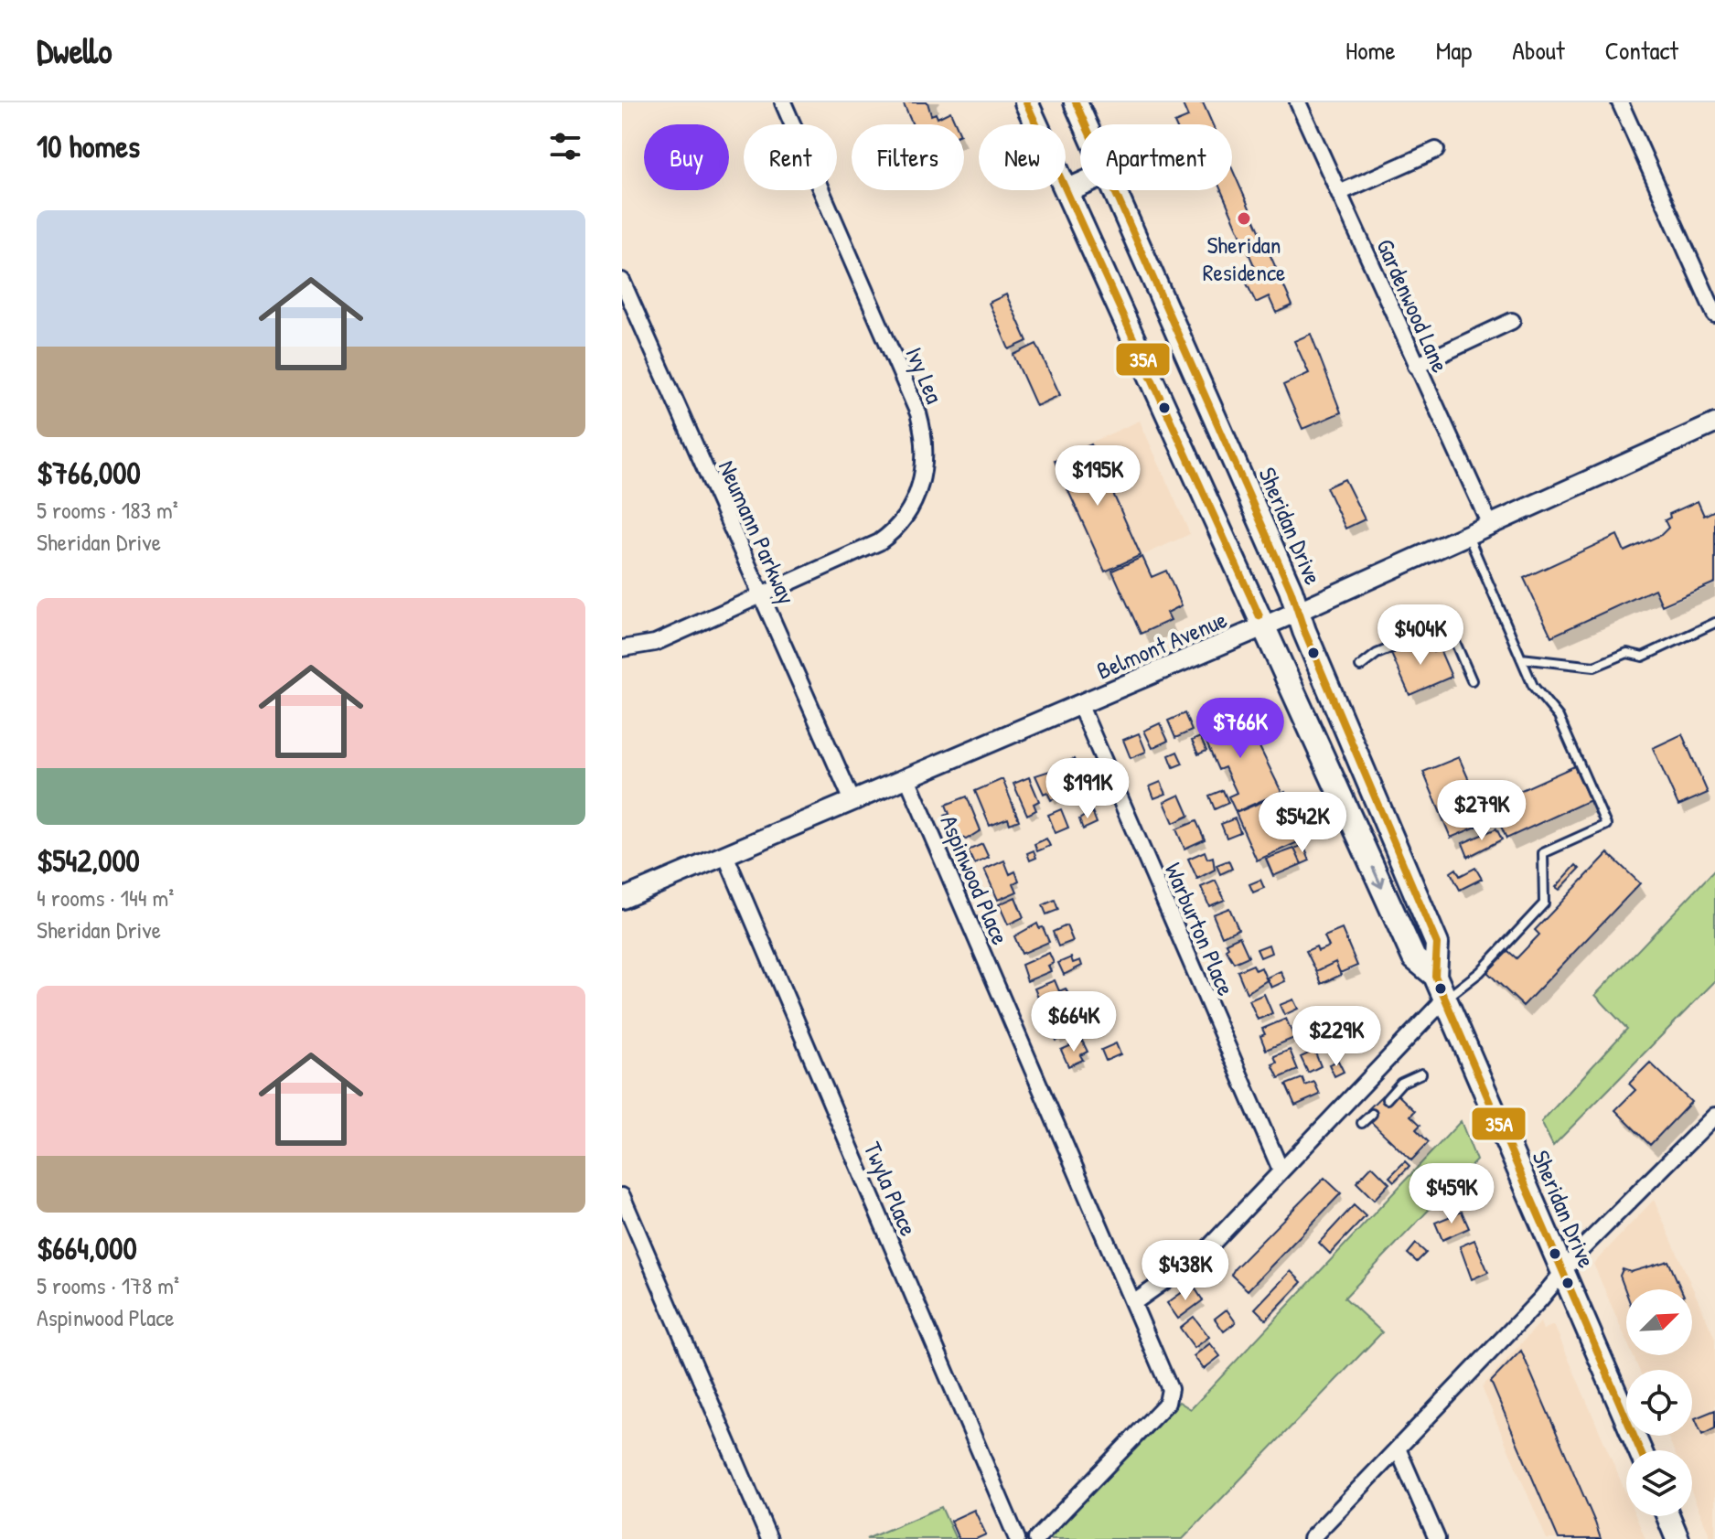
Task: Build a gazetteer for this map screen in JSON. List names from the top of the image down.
{
  "streets": {
    "main road": ["Sheridan Drive"],
    "street": [
      "Gardenwood Lane",
      "Ivy Lea",
      "Neumann Parkway",
      "Belmont Avenue",
      "Aspinwood Place",
      "Warburton Place",
      "Twyla Place"
    ]
  },
  "crossings": [
    ["Gardenwood Lane", "Belmont Avenue"],
    ["Ivy Lea", "Neumann Parkway"],
    ["Sheridan Drive", "Belmont Avenue"],
    ["Neumann Parkway", "Belmont Avenue"],
    ["Belmont Avenue", "Aspinwood Place"],
    ["Belmont Avenue", "Warburton Place"],
    ["Belmont Avenue", "Twyla Place"]
  ],
  "places": ["Sheridan Residence"],
  "lines": ["transit line 35A"],
  "north": "top right",
  "page": {
    "header": "Dwello",
    "nav": [
      "Home",
      "Map",
      "About",
      "Contact"
    ],
    "heading": "10 homes",
    "chip": [
      "Buy",
      "Rent",
      "Filters",
      "New",
      "Apartment"
    ],
    "list": [
      {
        "name": "$766,000",
        "note": "5 rooms · 183 m² · Sheridan Drive"
      },
      {
        "name": "$542,000",
        "note": "4 rooms · 144 m² · Sheridan Drive"
      },
      {
        "name": "$664,000",
        "note": "5 rooms · 178 m² · Aspinwood Place"
      }
    ],
    "price": [
      "$195K",
      "$404K",
      "$766K",
      "$191K",
      "$279K",
      "$542K",
      "$664K",
      "$229K",
      "$459K",
      "$438K"
    ]
  }
}
